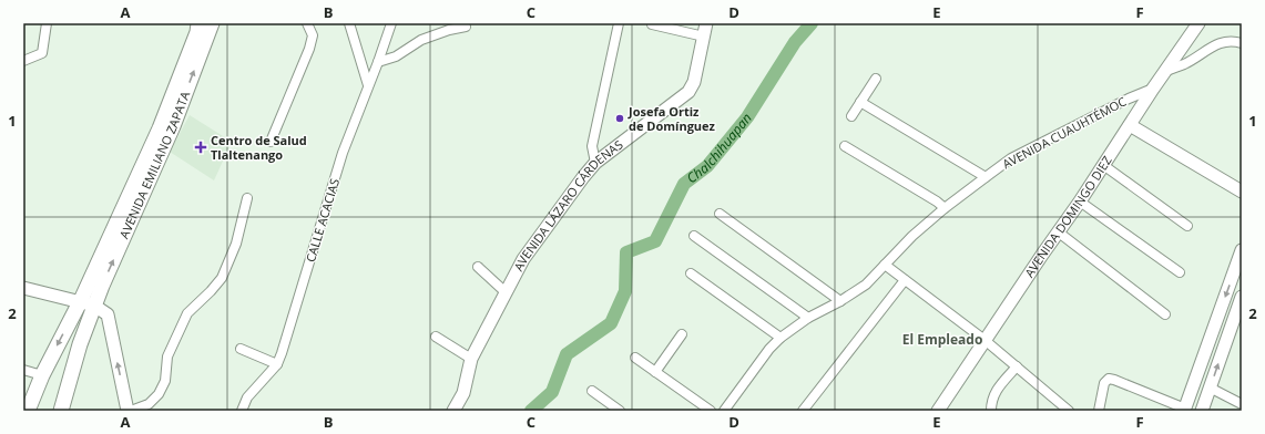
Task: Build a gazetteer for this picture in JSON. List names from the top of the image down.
{
  "streets": {
    "main road": ["AVENIDA EMILIANO ZAPATA"],
    "street": [
      "AVENIDA CUAUHTÉMOC",
      "AVENIDA LÁZARO CÁRDENAS",
      "AVENIDA DOMINGO DIEZ",
      "CALLE ACACIAS"
    ]
  },
  "crossings": [
    ["AVENIDA CUAUHTÉMOC", "AVENIDA DOMINGO DIEZ"]
  ],
  "districts": ["El Empleado"],
  "water": ["Chalchihuapan"],
  "places": {
    "other": ["Josefa Ortiz de Domínguez"],
    "health": ["Centro de Salud Tlaltenango"]
  },
  "grid": {
    "columns": [
      "A",
      "B",
      "C",
      "D",
      "E",
      "F"
    ],
    "rows": ["1", "2"]
  }
}
